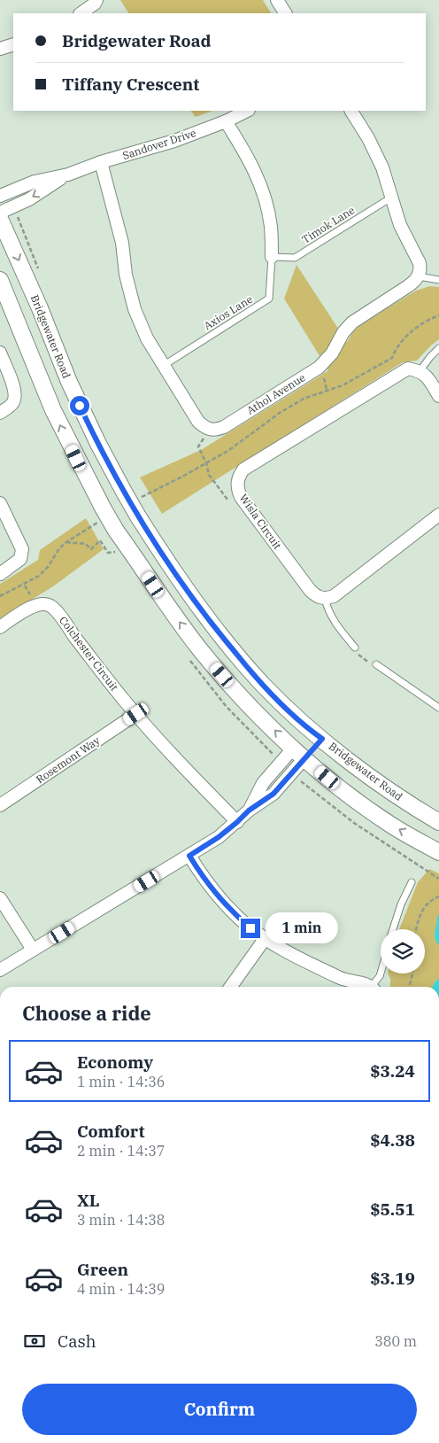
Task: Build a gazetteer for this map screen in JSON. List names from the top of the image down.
{
  "streets": {
    "street": [
      "Sandover Drive",
      "Bridgewater Road",
      "Athol Avenue",
      "Wisla Circuit",
      "Colchester Circuit",
      "Rosemont Way"
    ],
    "lane": ["Timok Lane", "Axios Lane"]
  },
  "crossings": [
    ["Timok Lane", "Axios Lane"],
    ["Colchester Circuit", "Rosemont Way"]
  ],
  "page": {
    "banner": ["Bridgewater Road", "Tiffany Crescent"],
    "bubble": "1 min",
    "heading": "Choose a ride",
    "list": [
      {
        "name": "Economy",
        "note": "1 min · 14:36",
        "value": "$3.24"
      },
      {
        "name": "Comfort",
        "note": "2 min · 14:37",
        "value": "$4.38"
      },
      {
        "name": "XL",
        "note": "3 min · 14:38",
        "value": "$5.51"
      },
      {
        "name": "Green",
        "note": "4 min · 14:39",
        "value": "$3.19"
      }
    ],
    "pay": ["Cash", "380 m"],
    "buttons": "Confirm"
  }
}
